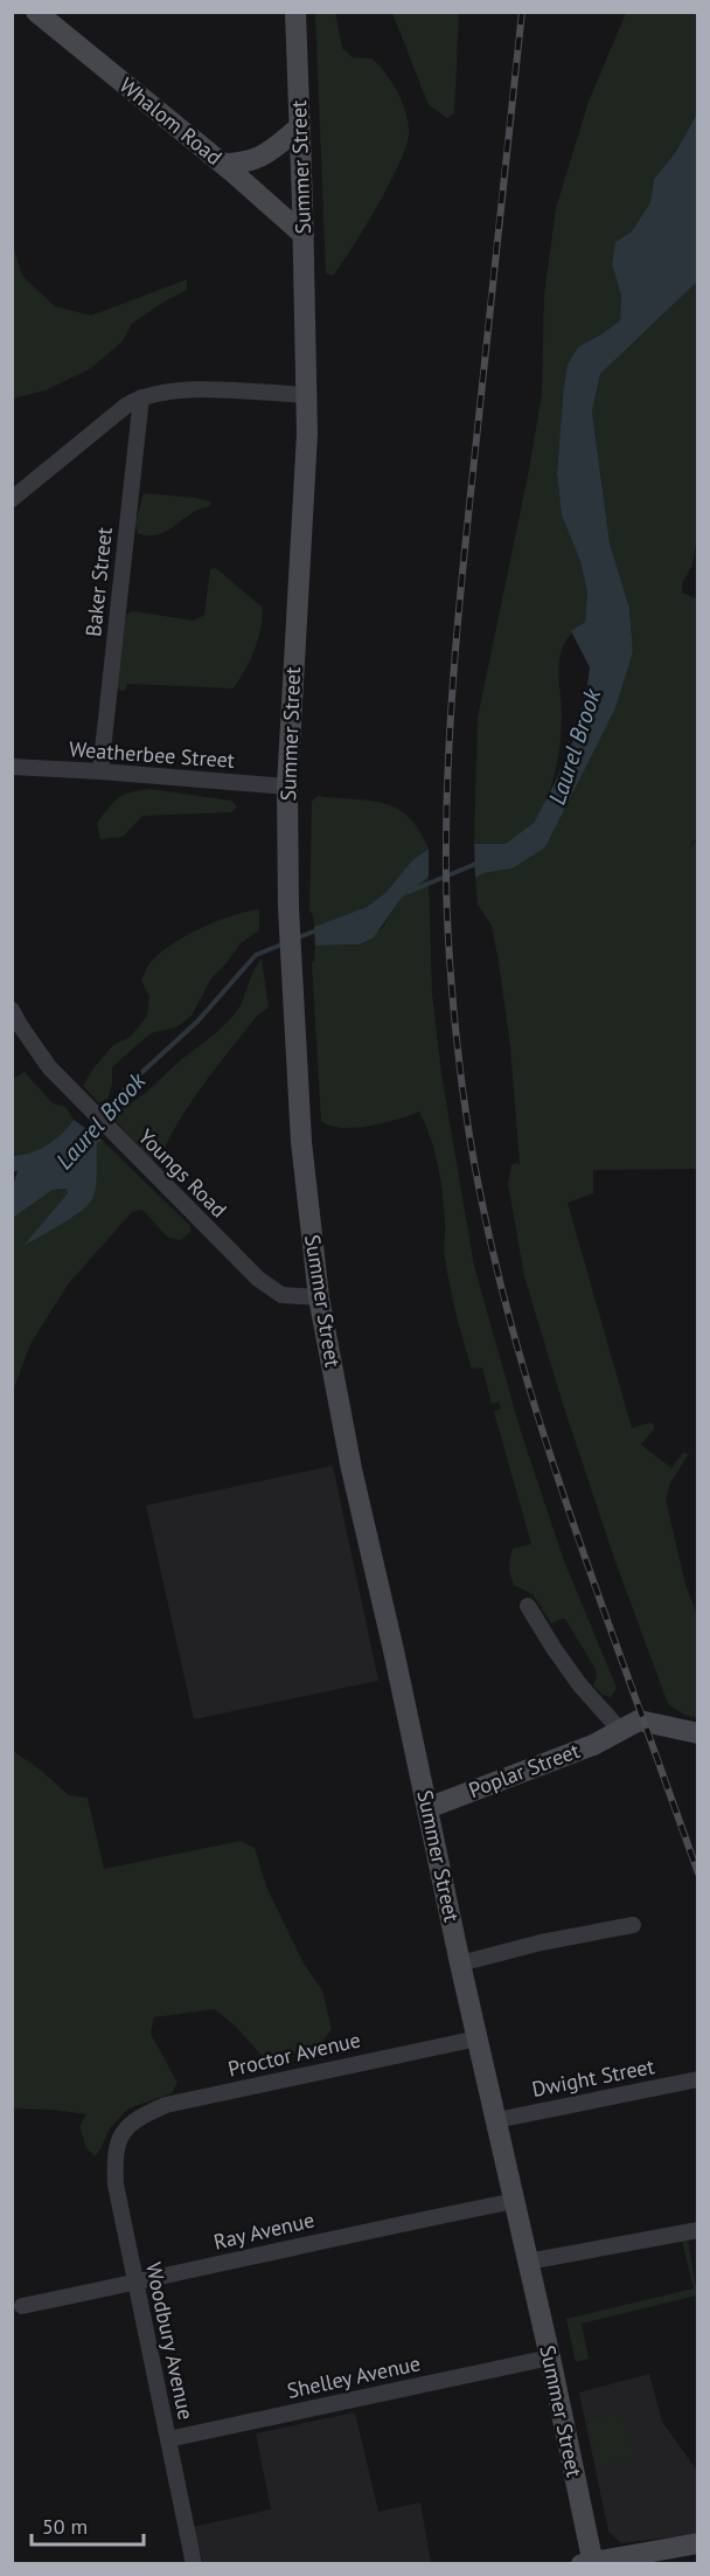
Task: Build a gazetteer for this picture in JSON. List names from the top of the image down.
{
  "streets": {
    "main road": ["Whalom Road", "Summer Street", "Poplar Street"],
    "street": [
      "Baker Street",
      "Weatherbee Street",
      "Youngs Road",
      "Proctor Avenue",
      "Dwight Street",
      "Ray Avenue",
      "Woodbury Avenue",
      "Shelley Avenue"
    ]
  },
  "crossings": [
    ["Whalom Road", "Summer Street"],
    ["Summer Street", "Weatherbee Street"],
    ["Summer Street", "Youngs Road"],
    ["Summer Street", "Poplar Street"],
    ["Summer Street", "Proctor Avenue"],
    ["Summer Street", "Dwight Street"],
    ["Summer Street", "Ray Avenue"],
    ["Summer Street", "Shelley Avenue"],
    ["Baker Street", "Weatherbee Street"],
    ["Proctor Avenue", "Woodbury Avenue"],
    ["Ray Avenue", "Woodbury Avenue"],
    ["Woodbury Avenue", "Shelley Avenue"]
  ],
  "water": ["Laurel Brook"],
  "scale_bar": "50 m"
}
